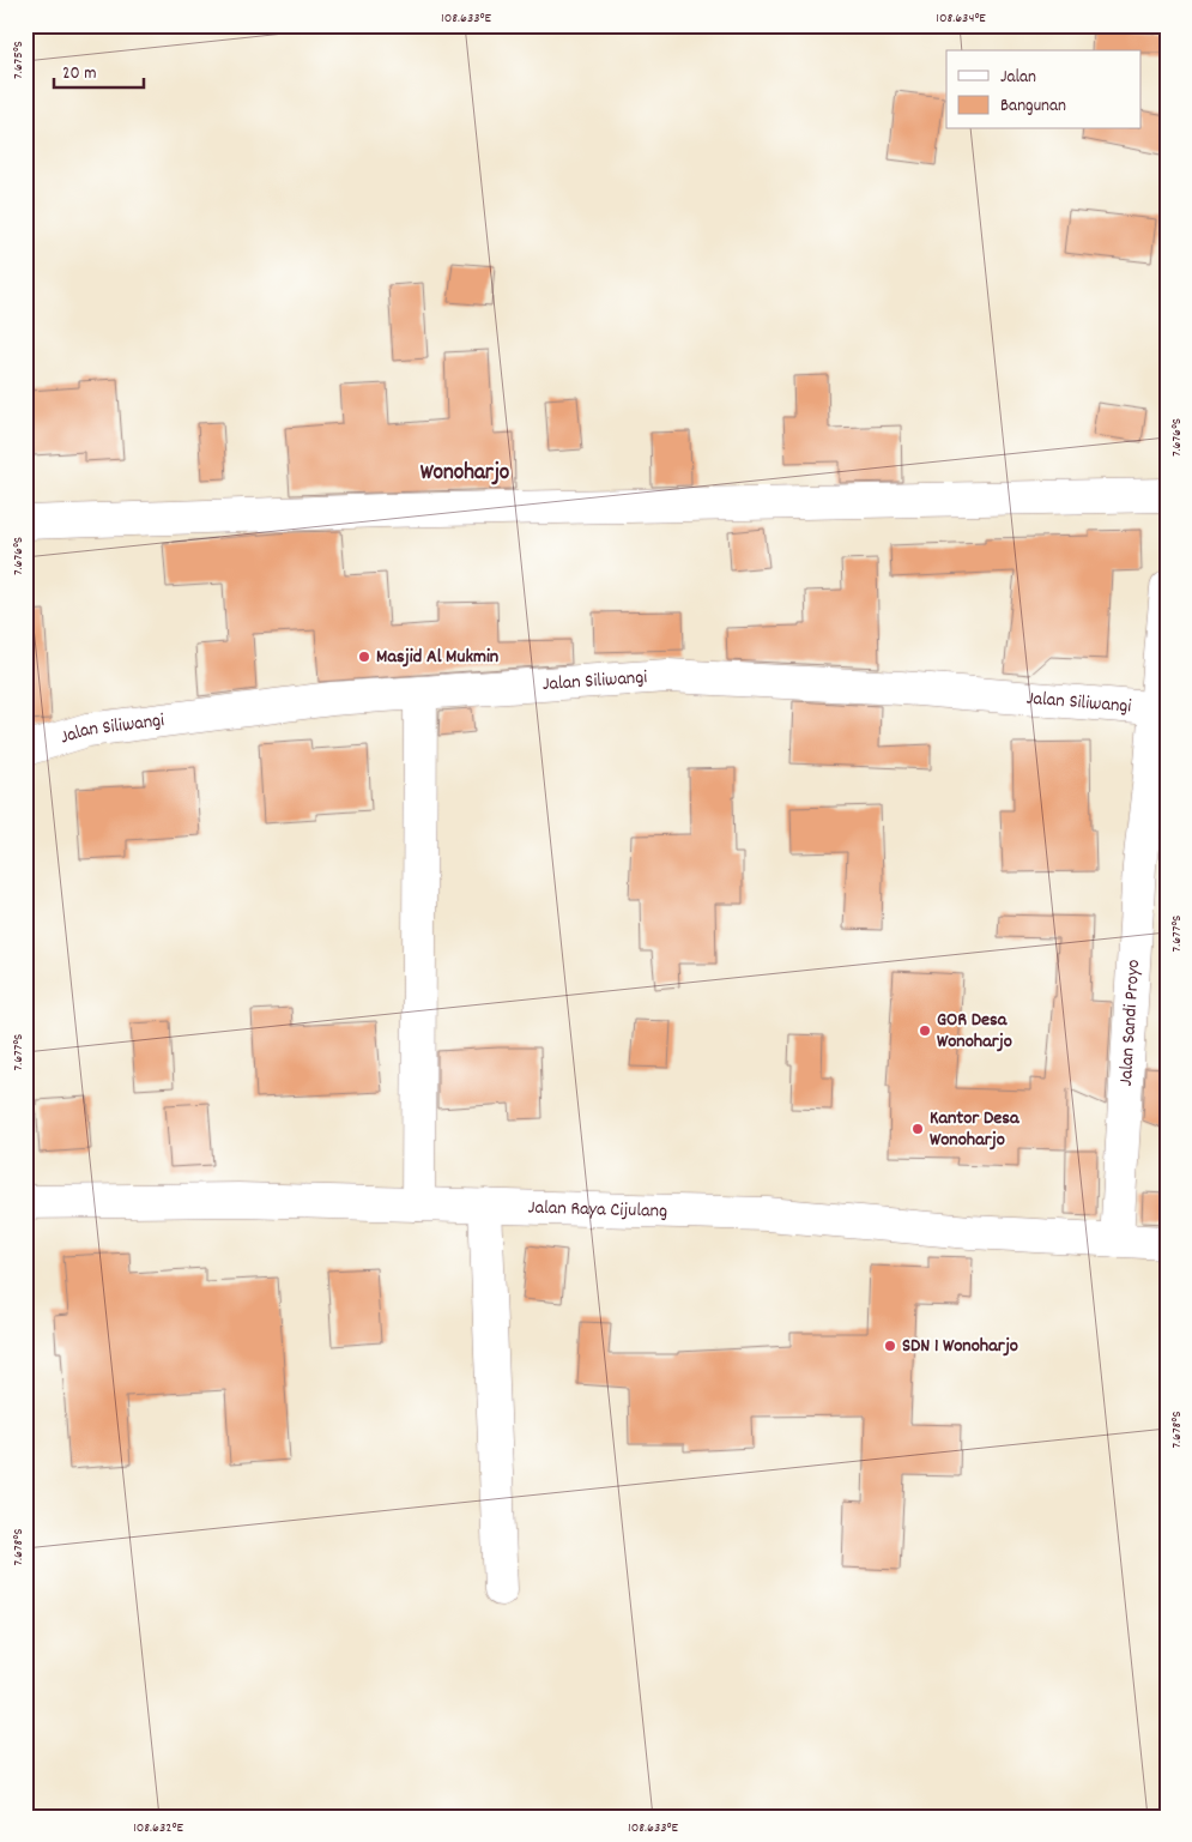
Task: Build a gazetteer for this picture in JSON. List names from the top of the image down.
{
  "streets": {
    "main road": ["Jalan Siliwangi", "Jalan Sandi Proyo", "Jalan Raya Cijulang"]
  },
  "crossings": [
    ["Jalan Siliwangi", "Jalan Sandi Proyo"],
    ["Jalan Sandi Proyo", "Jalan Raya Cijulang"]
  ],
  "districts": ["Wonoharjo"],
  "places": [
    "Masjid Al Mukmin",
    "GOR Desa Wonoharjo",
    "Kantor Desa Wonoharjo",
    "SDN 1 Wonoharjo"
  ],
  "legend": ["Jalan", "Bangunan"],
  "scale_bar": "20 m",
  "coordinates": [
    "108.633°E",
    "108.634°E",
    "7.675°S",
    "7.676°S",
    "7.677°S",
    "7.678°S",
    "108.632°E"
  ]
}
